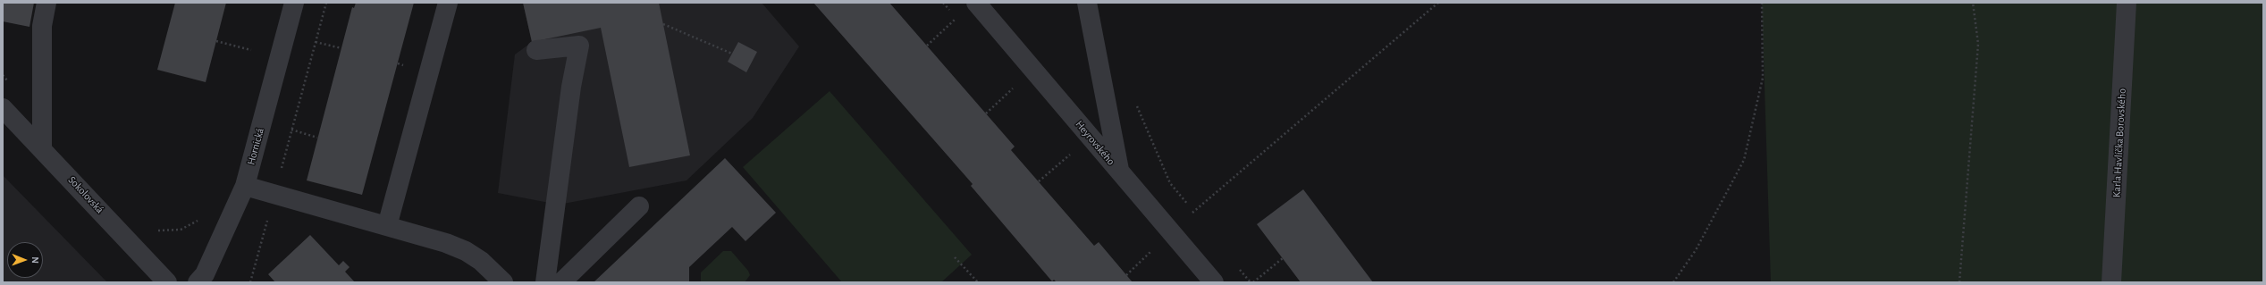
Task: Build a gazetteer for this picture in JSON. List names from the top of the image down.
{
  "streets": {
    "street": [
      "Heyrovského",
      "Karla Havlíčka Borovského",
      "Hornická",
      "Sokolovská"
    ]
  },
  "north": "right"
}
